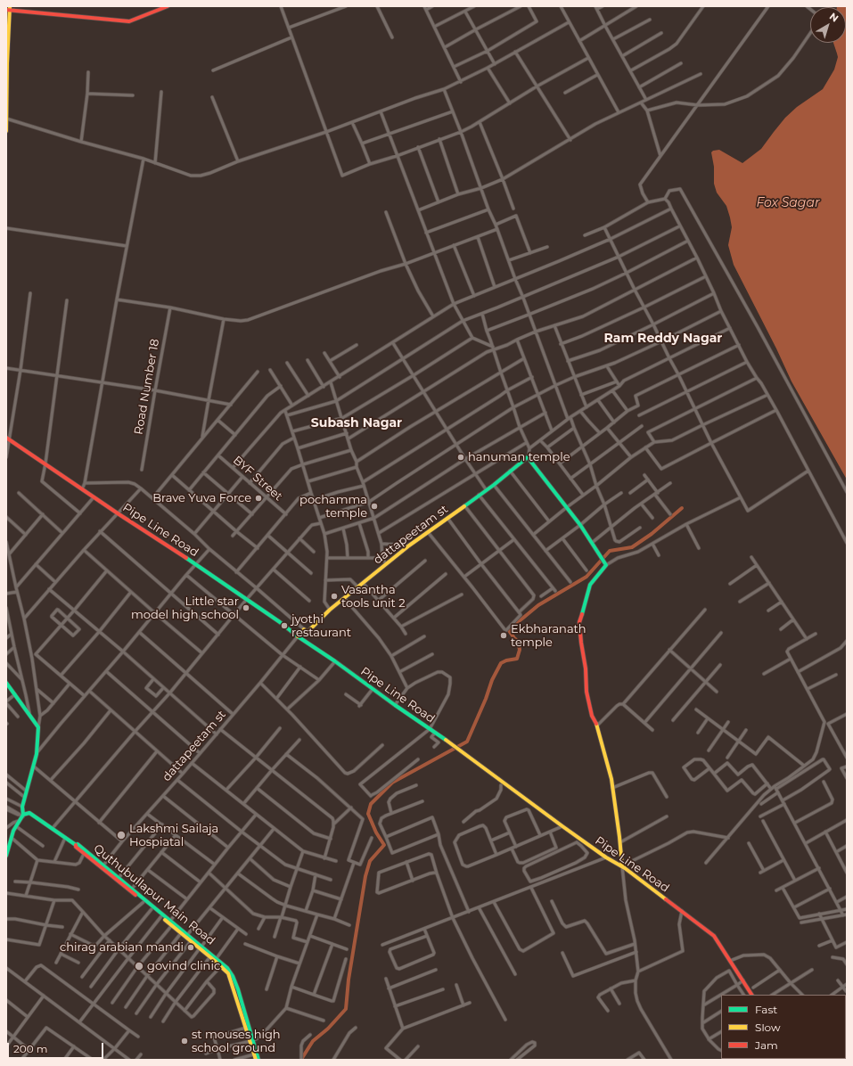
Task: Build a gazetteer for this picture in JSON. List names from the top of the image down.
{
  "streets": {
    "street": [
      "Road Number 18",
      "BYF Street",
      "Pipe Line Road",
      "dattapeetam st",
      "Quthubullapur Main Road"
    ]
  },
  "crossings": [
    ["Pipe Line Road", "dattapeetam st"],
    ["dattapeetam st", "Quthubullapur Main Road"]
  ],
  "districts": ["Ram Reddy Nagar", "Subash Nagar"],
  "water": ["Fox Sagar"],
  "places": [
    "hanuman temple",
    "Brave Yuva Force",
    "pochamma temple",
    "Vasantha tools unit 2",
    "Little star model high school",
    "jyothi restaurant",
    "Ekbharanath temple",
    "Lakshmi Sailaja Hospiatal",
    "chirag arabian mandi",
    "govind clinic",
    "st mouses high school ground"
  ],
  "legend": ["Fast", "Slow", "Jam"],
  "scale_bar": "200 m",
  "north": "top right"
}
